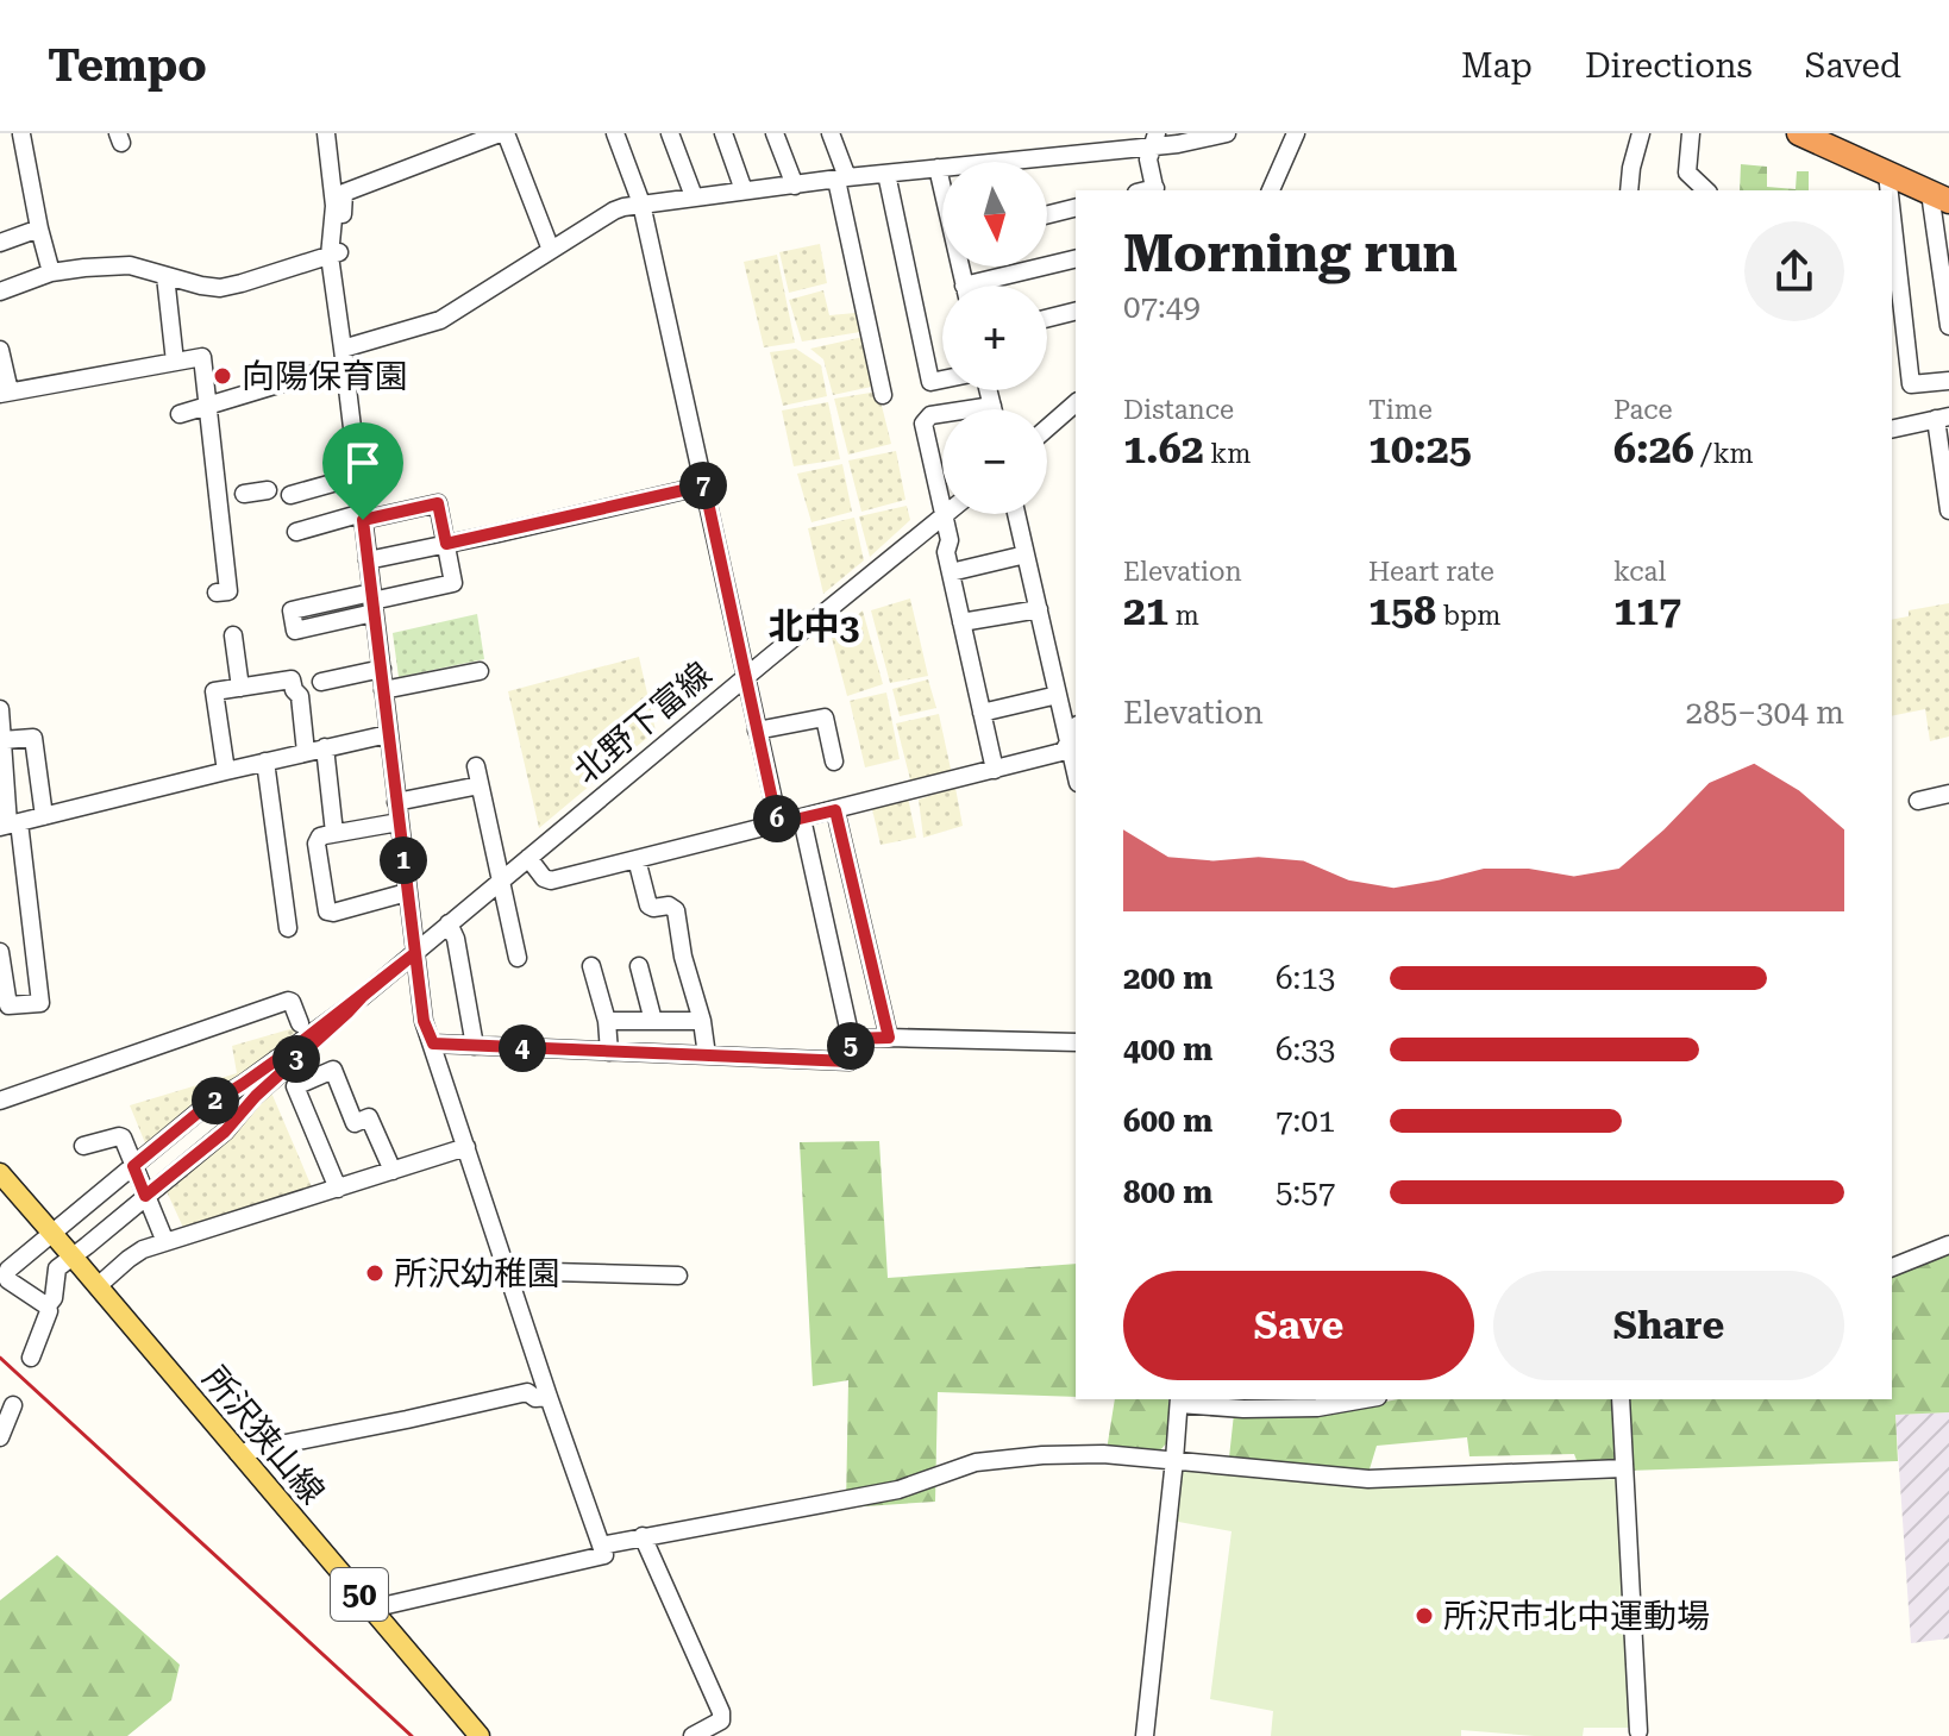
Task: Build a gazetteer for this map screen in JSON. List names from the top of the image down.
{
  "streets": {
    "main road": ["所沢狭山線", "50"],
    "street": ["北野下富線"]
  },
  "districts": ["北中3"],
  "places": ["向陽保育園", "所沢幼稚園", "所沢市北中運動場"],
  "north": "bottom",
  "page": {
    "header": "Tempo",
    "nav": ["Map", "Directions", "Saved"],
    "map_buttons": ["+", "−"],
    "heading": ["Morning run", "07:49"],
    "stats": [
      ["Distance", "1.62 km"],
      ["Time", "10:25"],
      ["Pace", "6:26 /km"],
      ["Elevation", "21 m"],
      ["Heart rate", "158 bpm"],
      ["kcal", "117"]
    ],
    "pins": [
      "7",
      "6",
      "1",
      "5",
      "4",
      "3",
      "2"
    ],
    "chart": ["Elevation", "285–304 m"],
    "list": [
      {
        "name": "200 m",
        "note": "6:13"
      },
      {
        "name": "400 m",
        "note": "6:33"
      },
      {
        "name": "600 m",
        "note": "7:01"
      },
      {
        "name": "800 m",
        "note": "5:57"
      }
    ],
    "buttons": ["Save", "Share"]
  }
}
